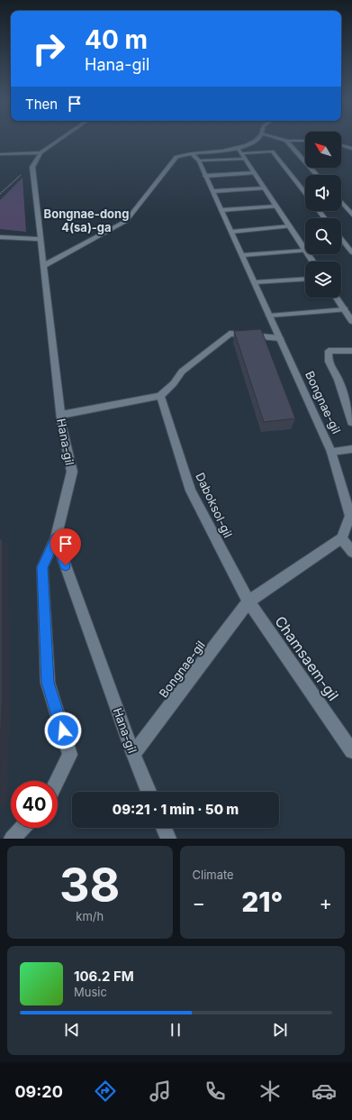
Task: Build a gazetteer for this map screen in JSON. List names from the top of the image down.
{
  "streets": {
    "main road": [
      "Bongnae-gil",
      "Hana-gil",
      "Daboksol-gil",
      "Chamsaem-gil"
    ]
  },
  "crossings": [
    ["Bongnae-gil", "Hana-gil"],
    ["Bongnae-gil", "Daboksol-gil"],
    ["Bongnae-gil", "Chamsaem-gil"],
    ["Daboksol-gil", "Chamsaem-gil"]
  ],
  "districts": ["Bongnae-dong 4(sa)-ga"],
  "north": "top left",
  "page": {
    "turn": ["40 m", "Hana-gil"],
    "then": "Then",
    "limit": "40",
    "trip": "09:21 · 1 min · 50 m",
    "tile": [
      ["38", "km/h"],
      "Climate"
    ],
    "heat": ["−", "21°", "+"],
    "song": ["106.2 FM", "Music"],
    "tabs": "09:20"
  }
}
